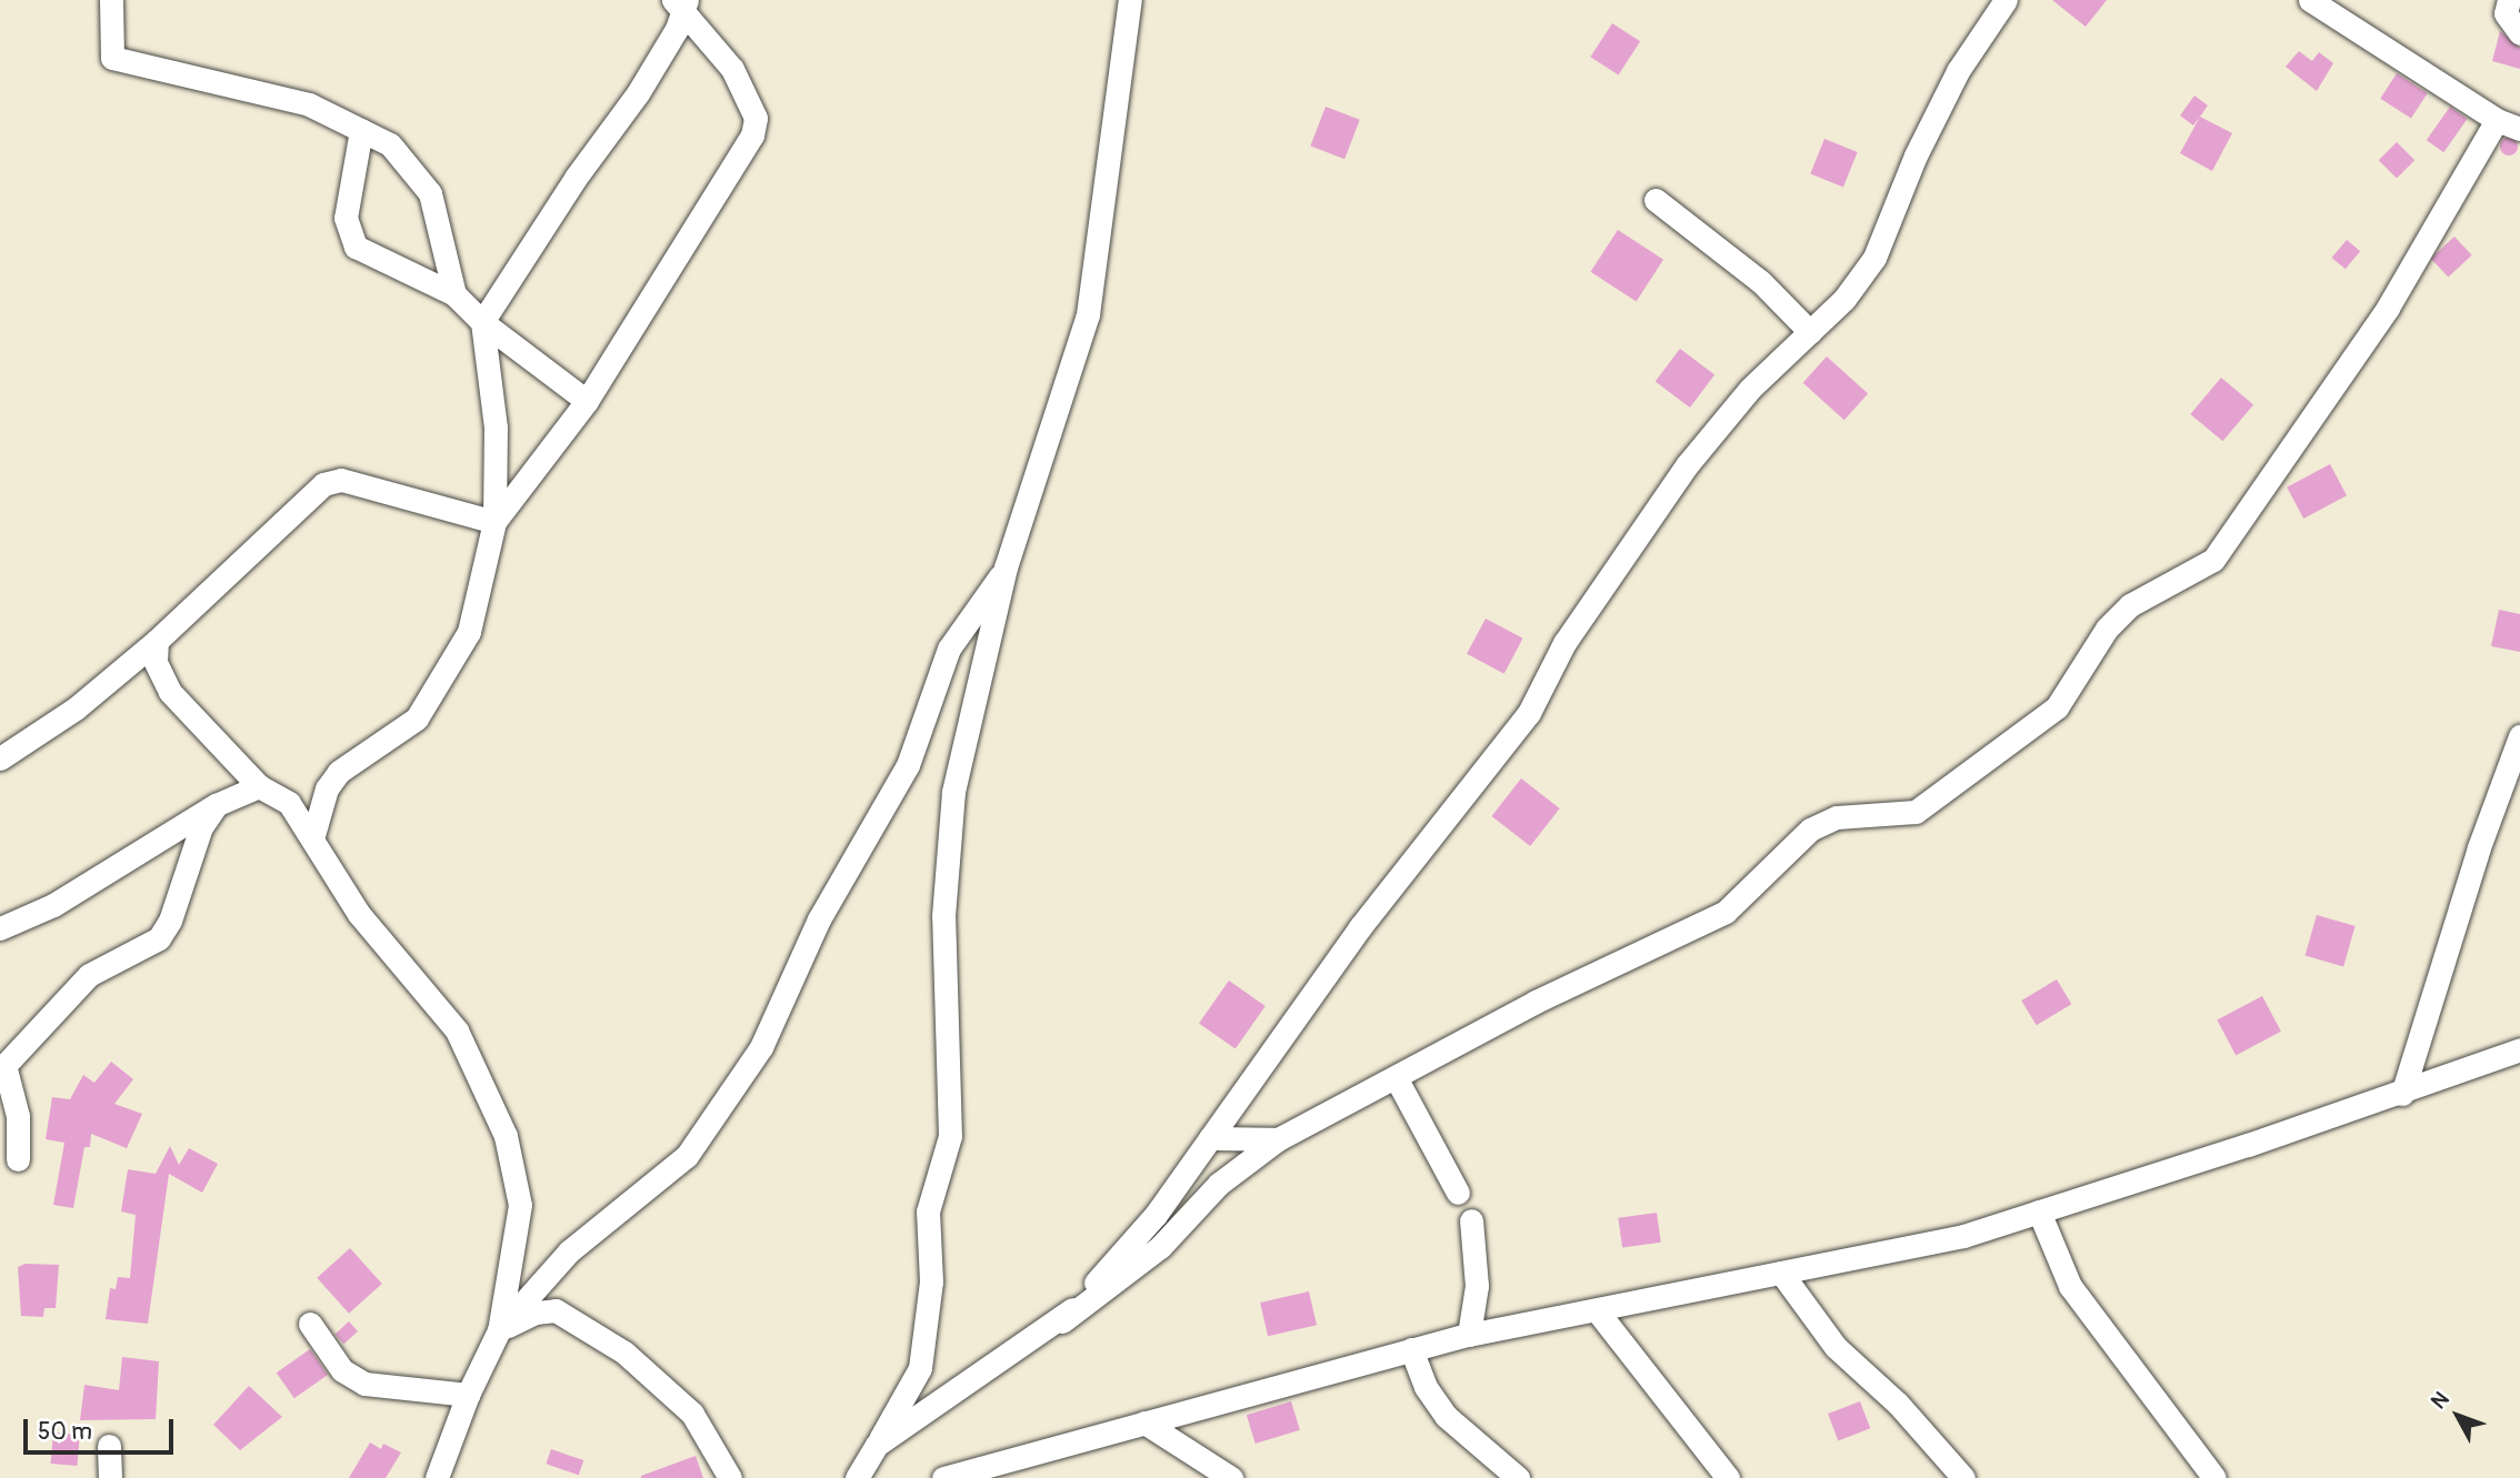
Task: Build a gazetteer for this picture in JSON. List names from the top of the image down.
{
  "scale_bar": "50 m",
  "north": "top left"
}
